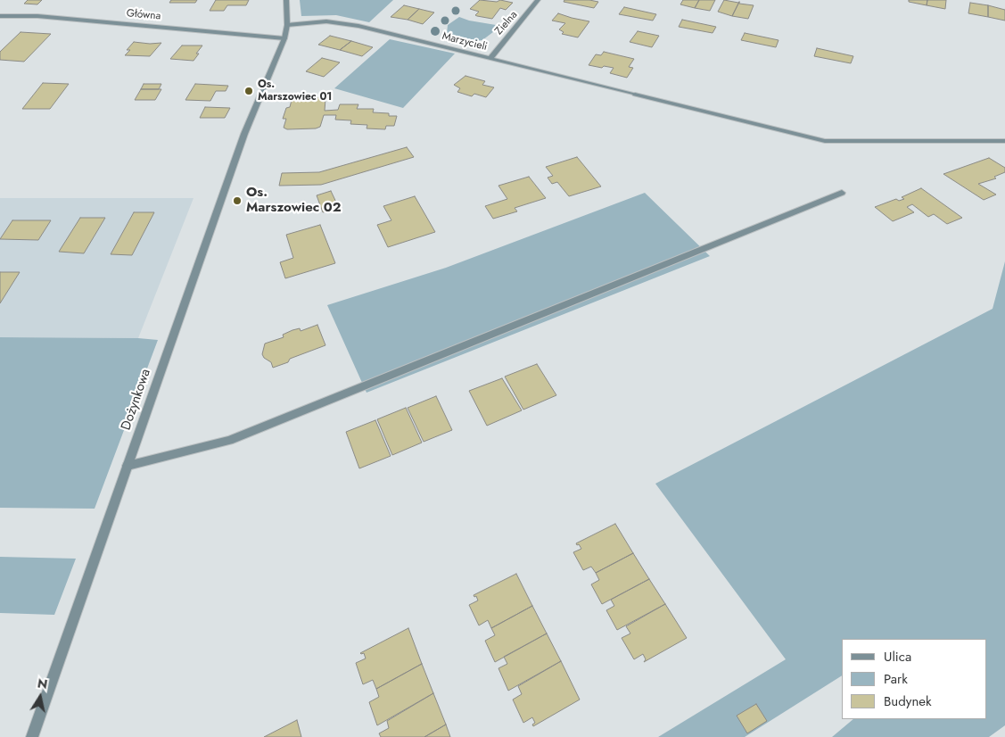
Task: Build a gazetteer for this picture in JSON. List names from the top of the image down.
{
  "streets": {
    "street": [
      "Główna",
      "Zielna",
      "Marzycieli",
      "Dożynkowa"
    ]
  },
  "crossings": [
    ["Główna", "Dożynkowa"],
    ["Zielna", "Marzycieli"],
    ["Marzycieli", "Dożynkowa"]
  ],
  "places": ["Os. Marszowiec 01", "Os. Marszowiec 02"],
  "legend": ["Ulica", "Park", "Budynek"],
  "north": "top"
}
